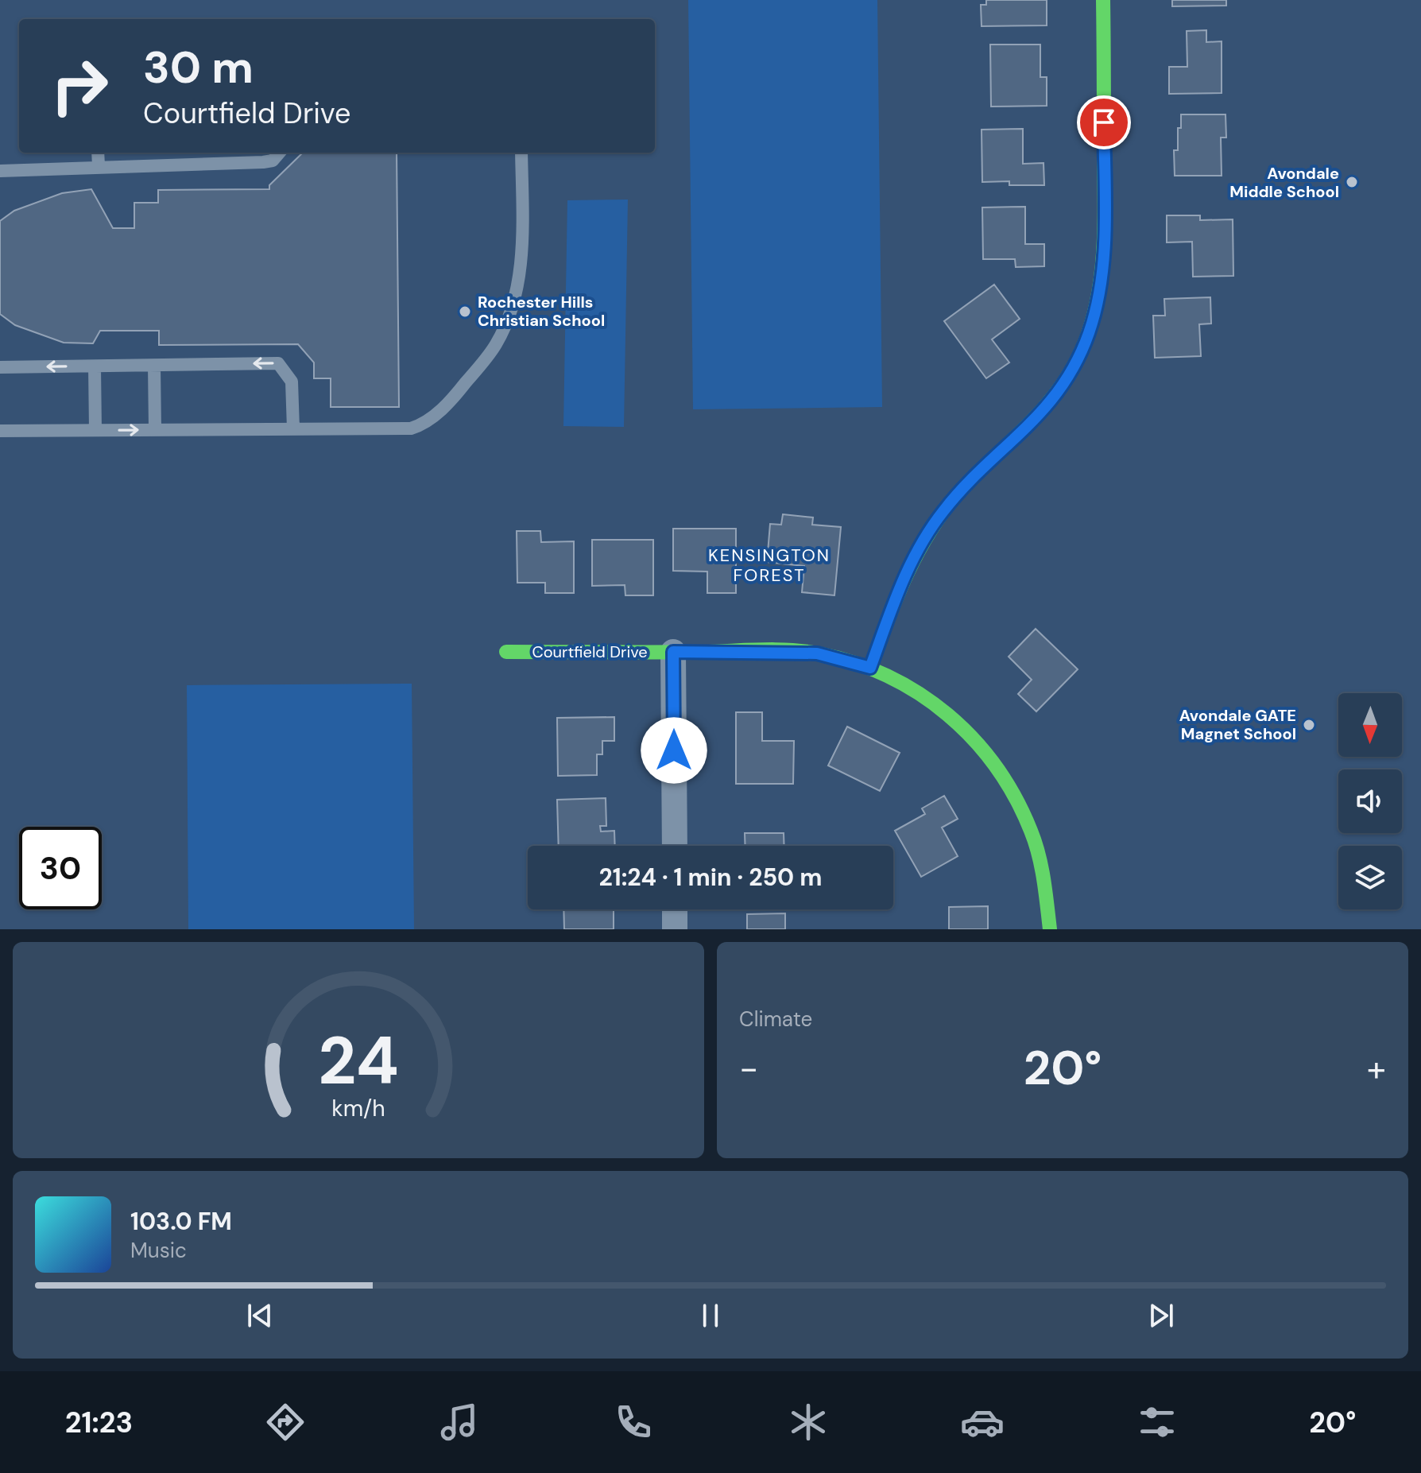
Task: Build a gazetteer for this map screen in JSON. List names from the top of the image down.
{
  "streets": {
    "street": ["Courtfield Drive"]
  },
  "districts": ["KENSINGTON FOREST"],
  "places": ["Avondale Middle School", "Rochester Hills Christian School", "Avondale GATE Magnet School"],
  "north": "bottom",
  "page": {
    "turn": ["30 m", "Courtfield Drive"],
    "limit": "30",
    "trip": "21:24 · 1 min · 250 m",
    "tile": "Climate",
    "heat": ["−", "20°", "+"],
    "song": ["103.0 FM", "Music"],
    "tabs": ["21:23", "20°"],
    "gauge": ["24", "km/h"]
  }
}
